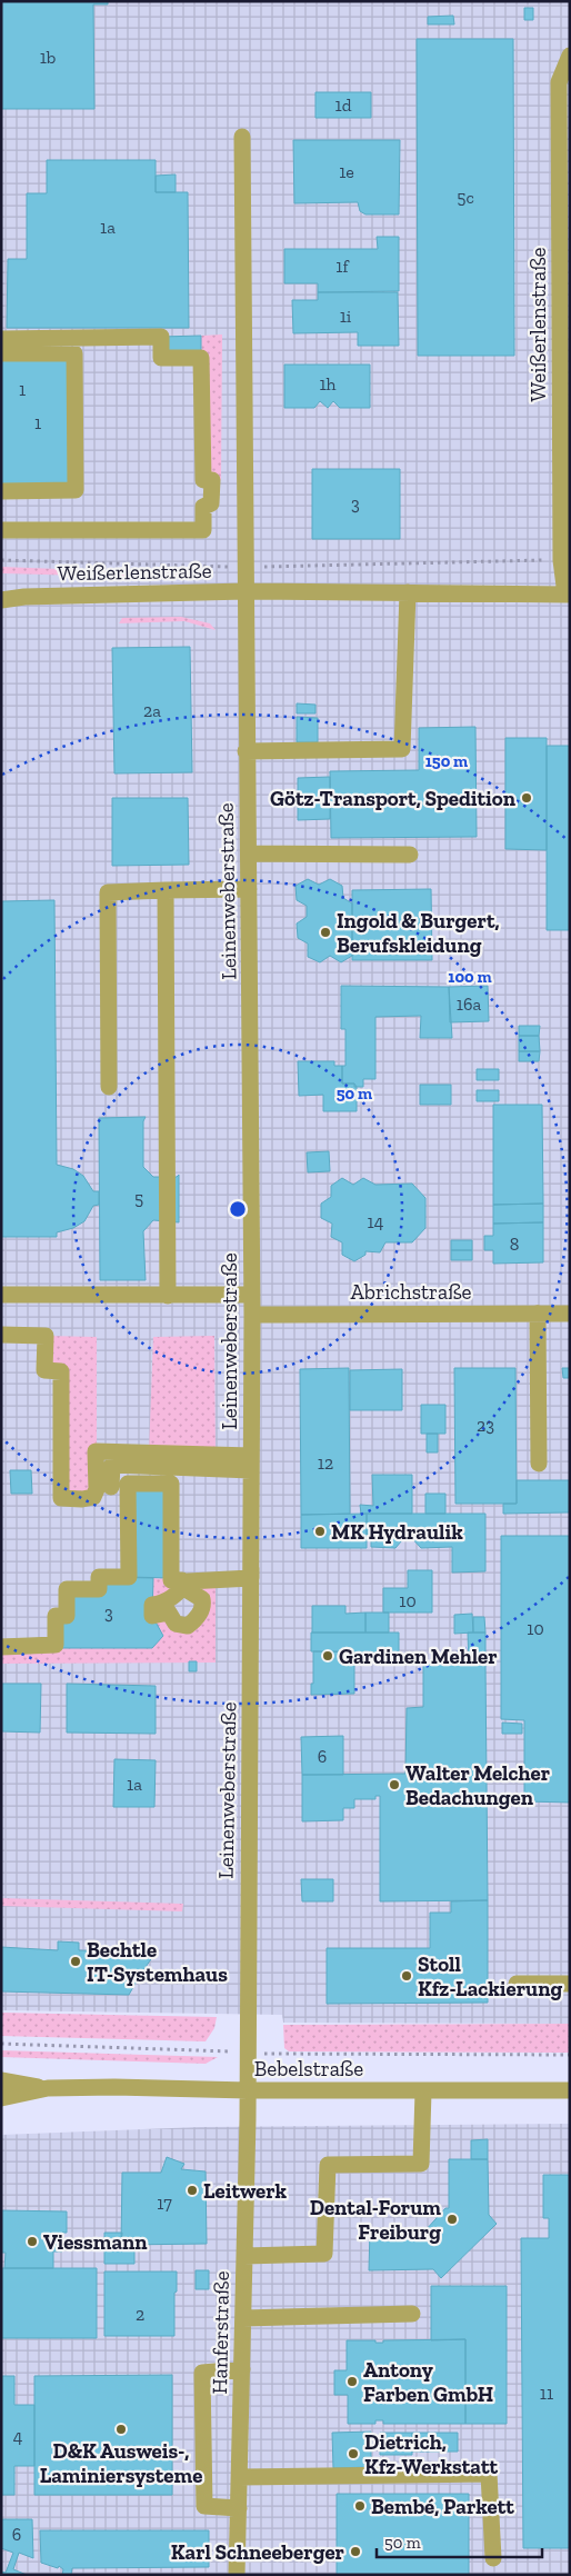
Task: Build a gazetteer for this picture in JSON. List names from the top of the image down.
{
  "streets": {
    "street": [
      "Weißerlenstraße",
      "Leinenweberstraße",
      "Abrichstraße",
      "Bebelstraße",
      "Hanferstraße"
    ]
  },
  "crossings": [
    ["Weißerlenstraße", "Leinenweberstraße"],
    ["Leinenweberstraße", "Abrichstraße"],
    ["Leinenweberstraße", "Bebelstraße"],
    ["Leinenweberstraße", "Hanferstraße"],
    ["Bebelstraße", "Hanferstraße"]
  ],
  "places": [
    "Götz-Transport, Spedition",
    "Ingold & Burgert, Berufskleidung",
    "MK Hydraulik",
    "Gardinen Mehler",
    "Walter Melcher Bedachungen",
    "Bechtle IT-Systemhaus",
    "Stoll Kfz-Lackierung",
    "Leitwerk",
    "Dental-Forum Freiburg",
    "Viessmann",
    "Antony Farben GmbH",
    "D&K Ausweis-, Laminiersysteme",
    "Dietrich, Kfz-Werkstatt",
    "Bembé, Parkett",
    "Karl Schneeberger"
  ],
  "house_numbers": [
    "1b",
    "1d",
    "1e",
    "5c",
    "1a",
    "1f",
    "1i",
    "1h",
    "1",
    "1",
    "3",
    "2a",
    "16a",
    "5",
    "14",
    "8",
    "23",
    "12",
    "10",
    "3",
    "10",
    "6",
    "1a",
    "17",
    "2",
    "11",
    "4",
    "6"
  ],
  "scale_bar": "50 m",
  "rings": ["150 m", "100 m", "50 m"]
}
